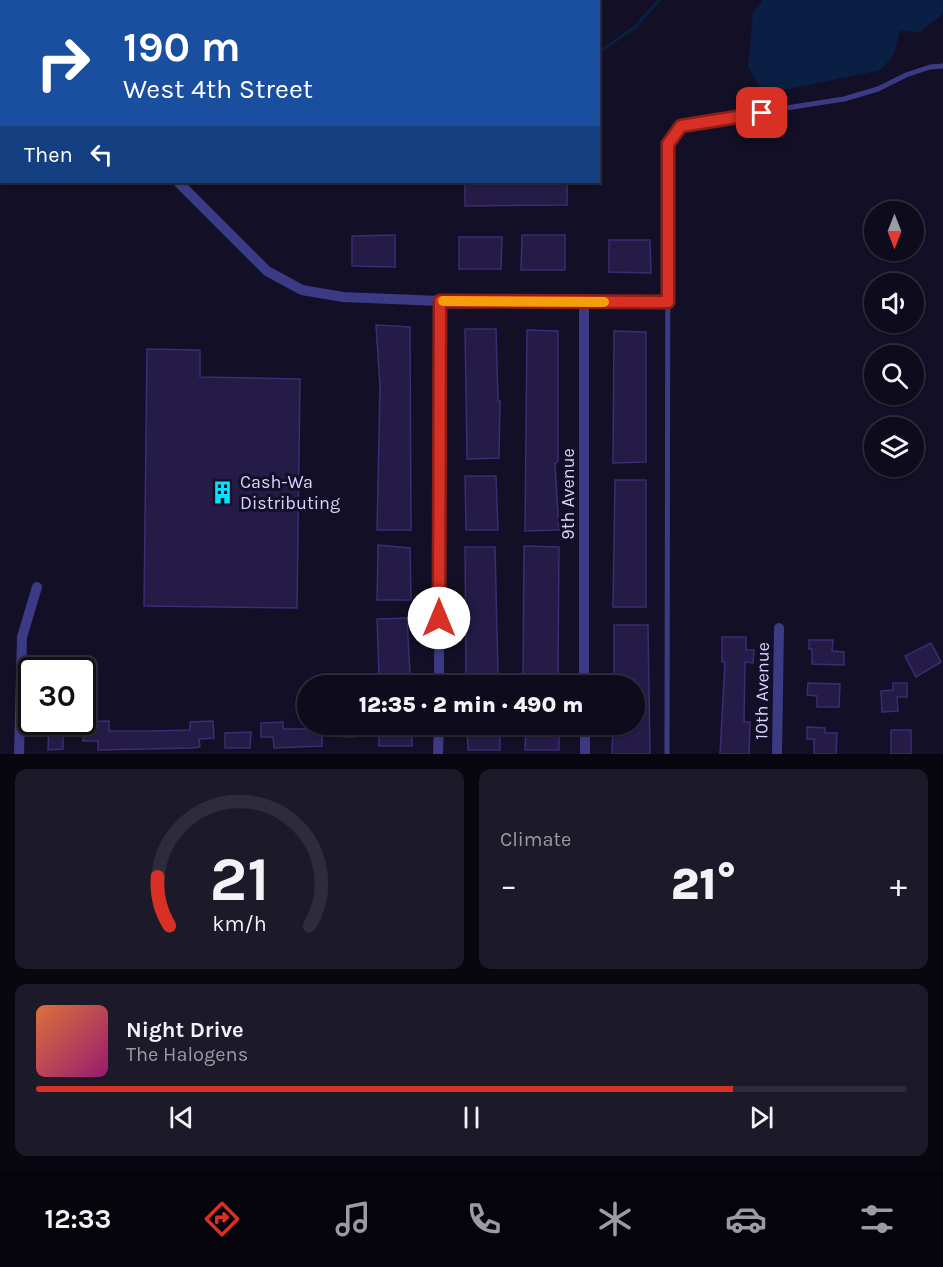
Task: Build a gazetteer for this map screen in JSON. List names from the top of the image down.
{
  "streets": {
    "street": ["9th Avenue", "10th Avenue"]
  },
  "places": {
    "building": ["Cash-Wa Distributing"]
  },
  "north": "bottom",
  "page": {
    "turn": ["190 m", "West 4th Street"],
    "then": "Then",
    "limit": "30",
    "trip": "12:35 · 2 min · 490 m",
    "tile": "Climate",
    "heat": ["−", "21°", "+"],
    "song": ["Night Drive", "The Halogens"],
    "tabs": "12:33",
    "gauge": ["21", "km/h"]
  }
}
